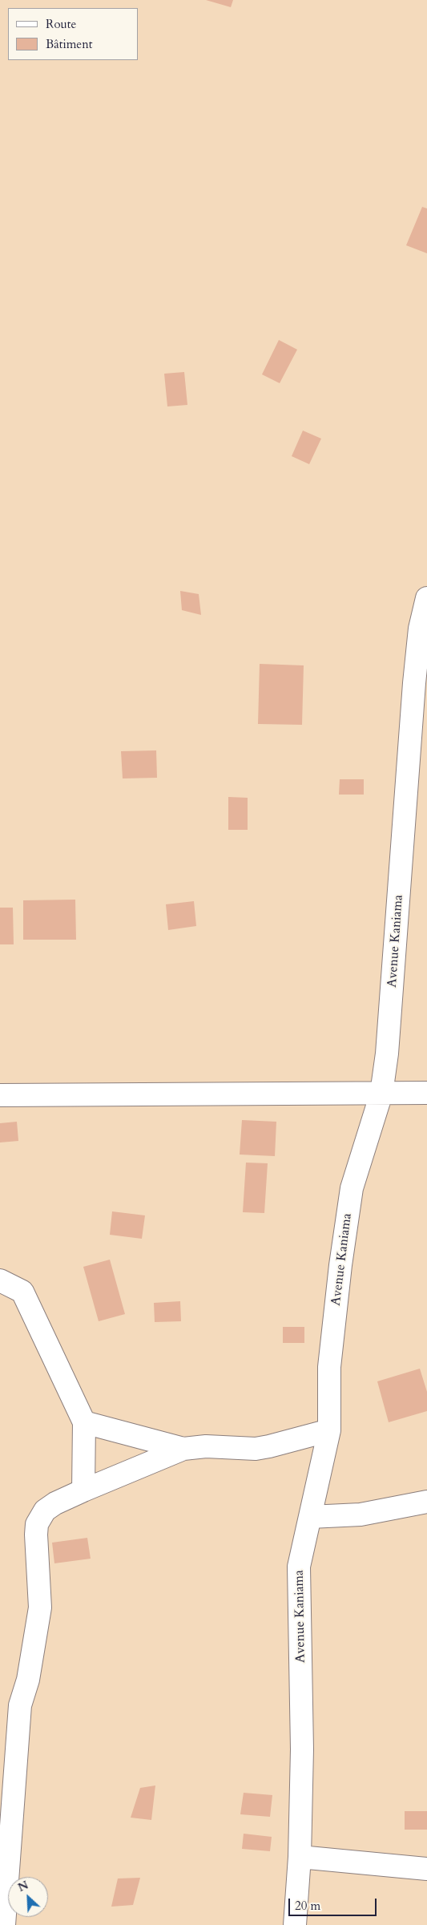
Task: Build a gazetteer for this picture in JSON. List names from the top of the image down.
{
  "streets": {
    "street": ["Avenue Kaniama"]
  },
  "legend": ["Route", "Bâtiment"],
  "scale_bar": "20 m",
  "north": "top left"
}
